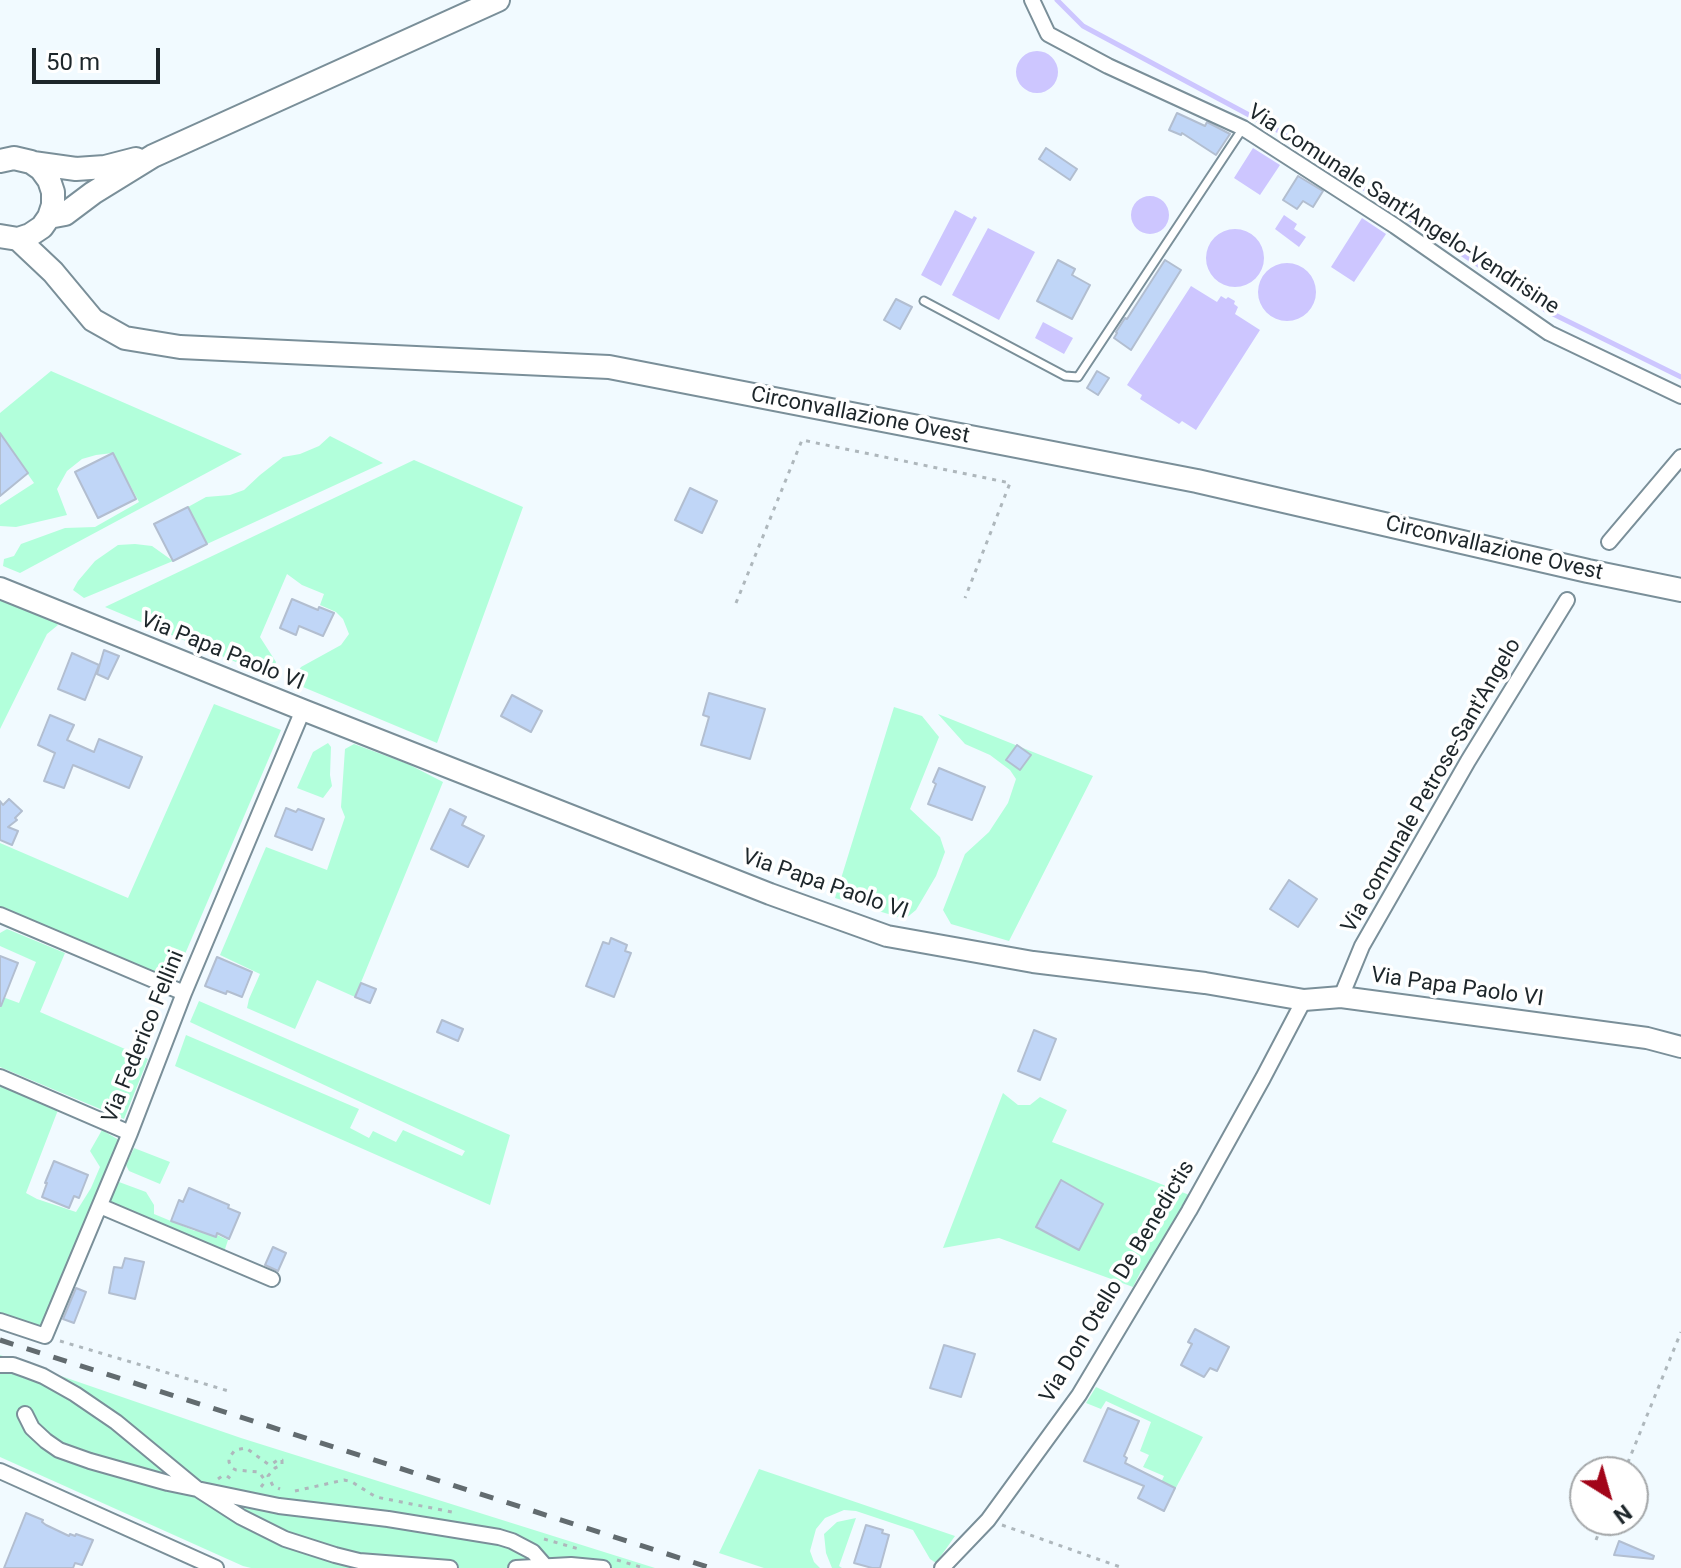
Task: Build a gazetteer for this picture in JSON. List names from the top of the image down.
{
  "streets": {
    "main road": ["Circonvallazione Ovest"],
    "street": [
      "Via Comunale Sant'Angelo-Vendrisine",
      "Via Papa Paolo VI",
      "Via comunale Petrose-Sant'Angelo",
      "Via Federico Fellini",
      "Via Don Otello De Benedictis"
    ]
  },
  "crossings": [
    ["Via Papa Paolo VI", "Via comunale Petrose-Sant'Angelo"],
    ["Via Papa Paolo VI", "Via Federico Fellini"],
    ["Via Papa Paolo VI", "Via Don Otello De Benedictis"]
  ],
  "scale_bar": "50 m",
  "north": "bottom right"
}
